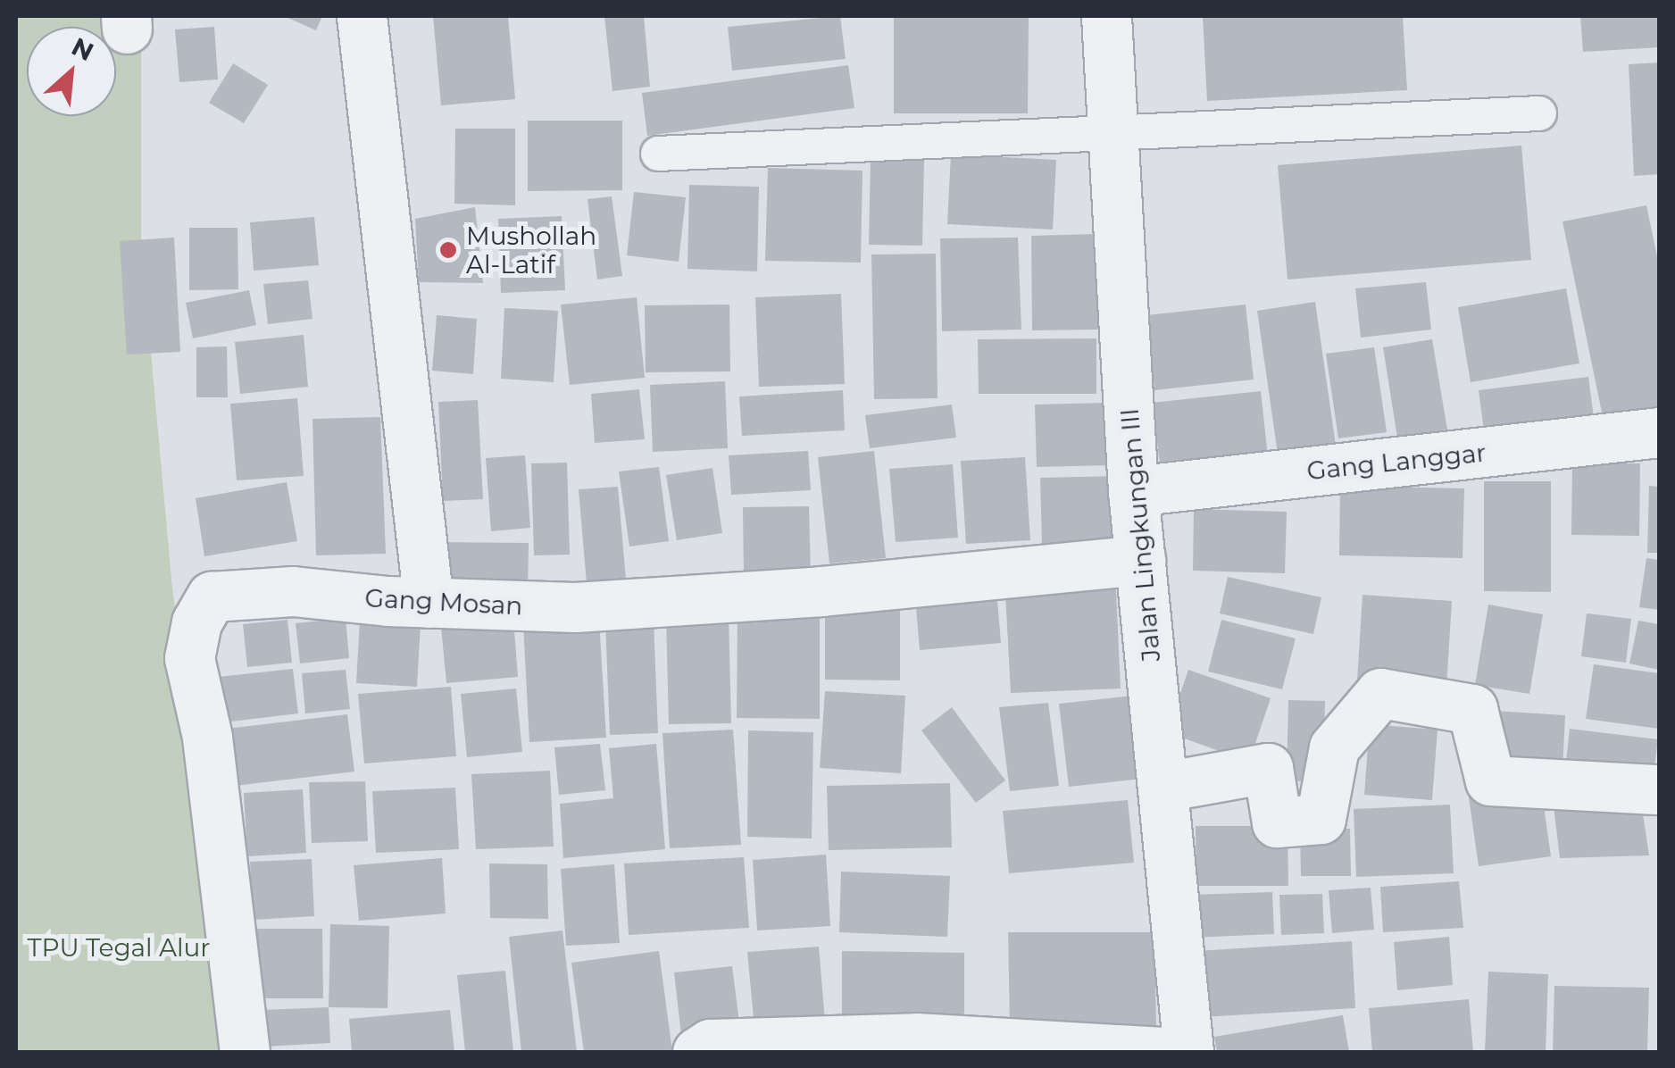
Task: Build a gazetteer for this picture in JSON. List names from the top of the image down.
{
  "streets": {
    "street": ["Gang Langgar", "Jalan Lingkungan III", "Gang Mosan"]
  },
  "crossings": [
    ["Gang Langgar", "Jalan Lingkungan III"],
    ["Jalan Lingkungan III", "Gang Mosan"]
  ],
  "parks": ["TPU Tegal Alur"],
  "places": ["Mushollah Al-Latif"],
  "north": "top right"
}
